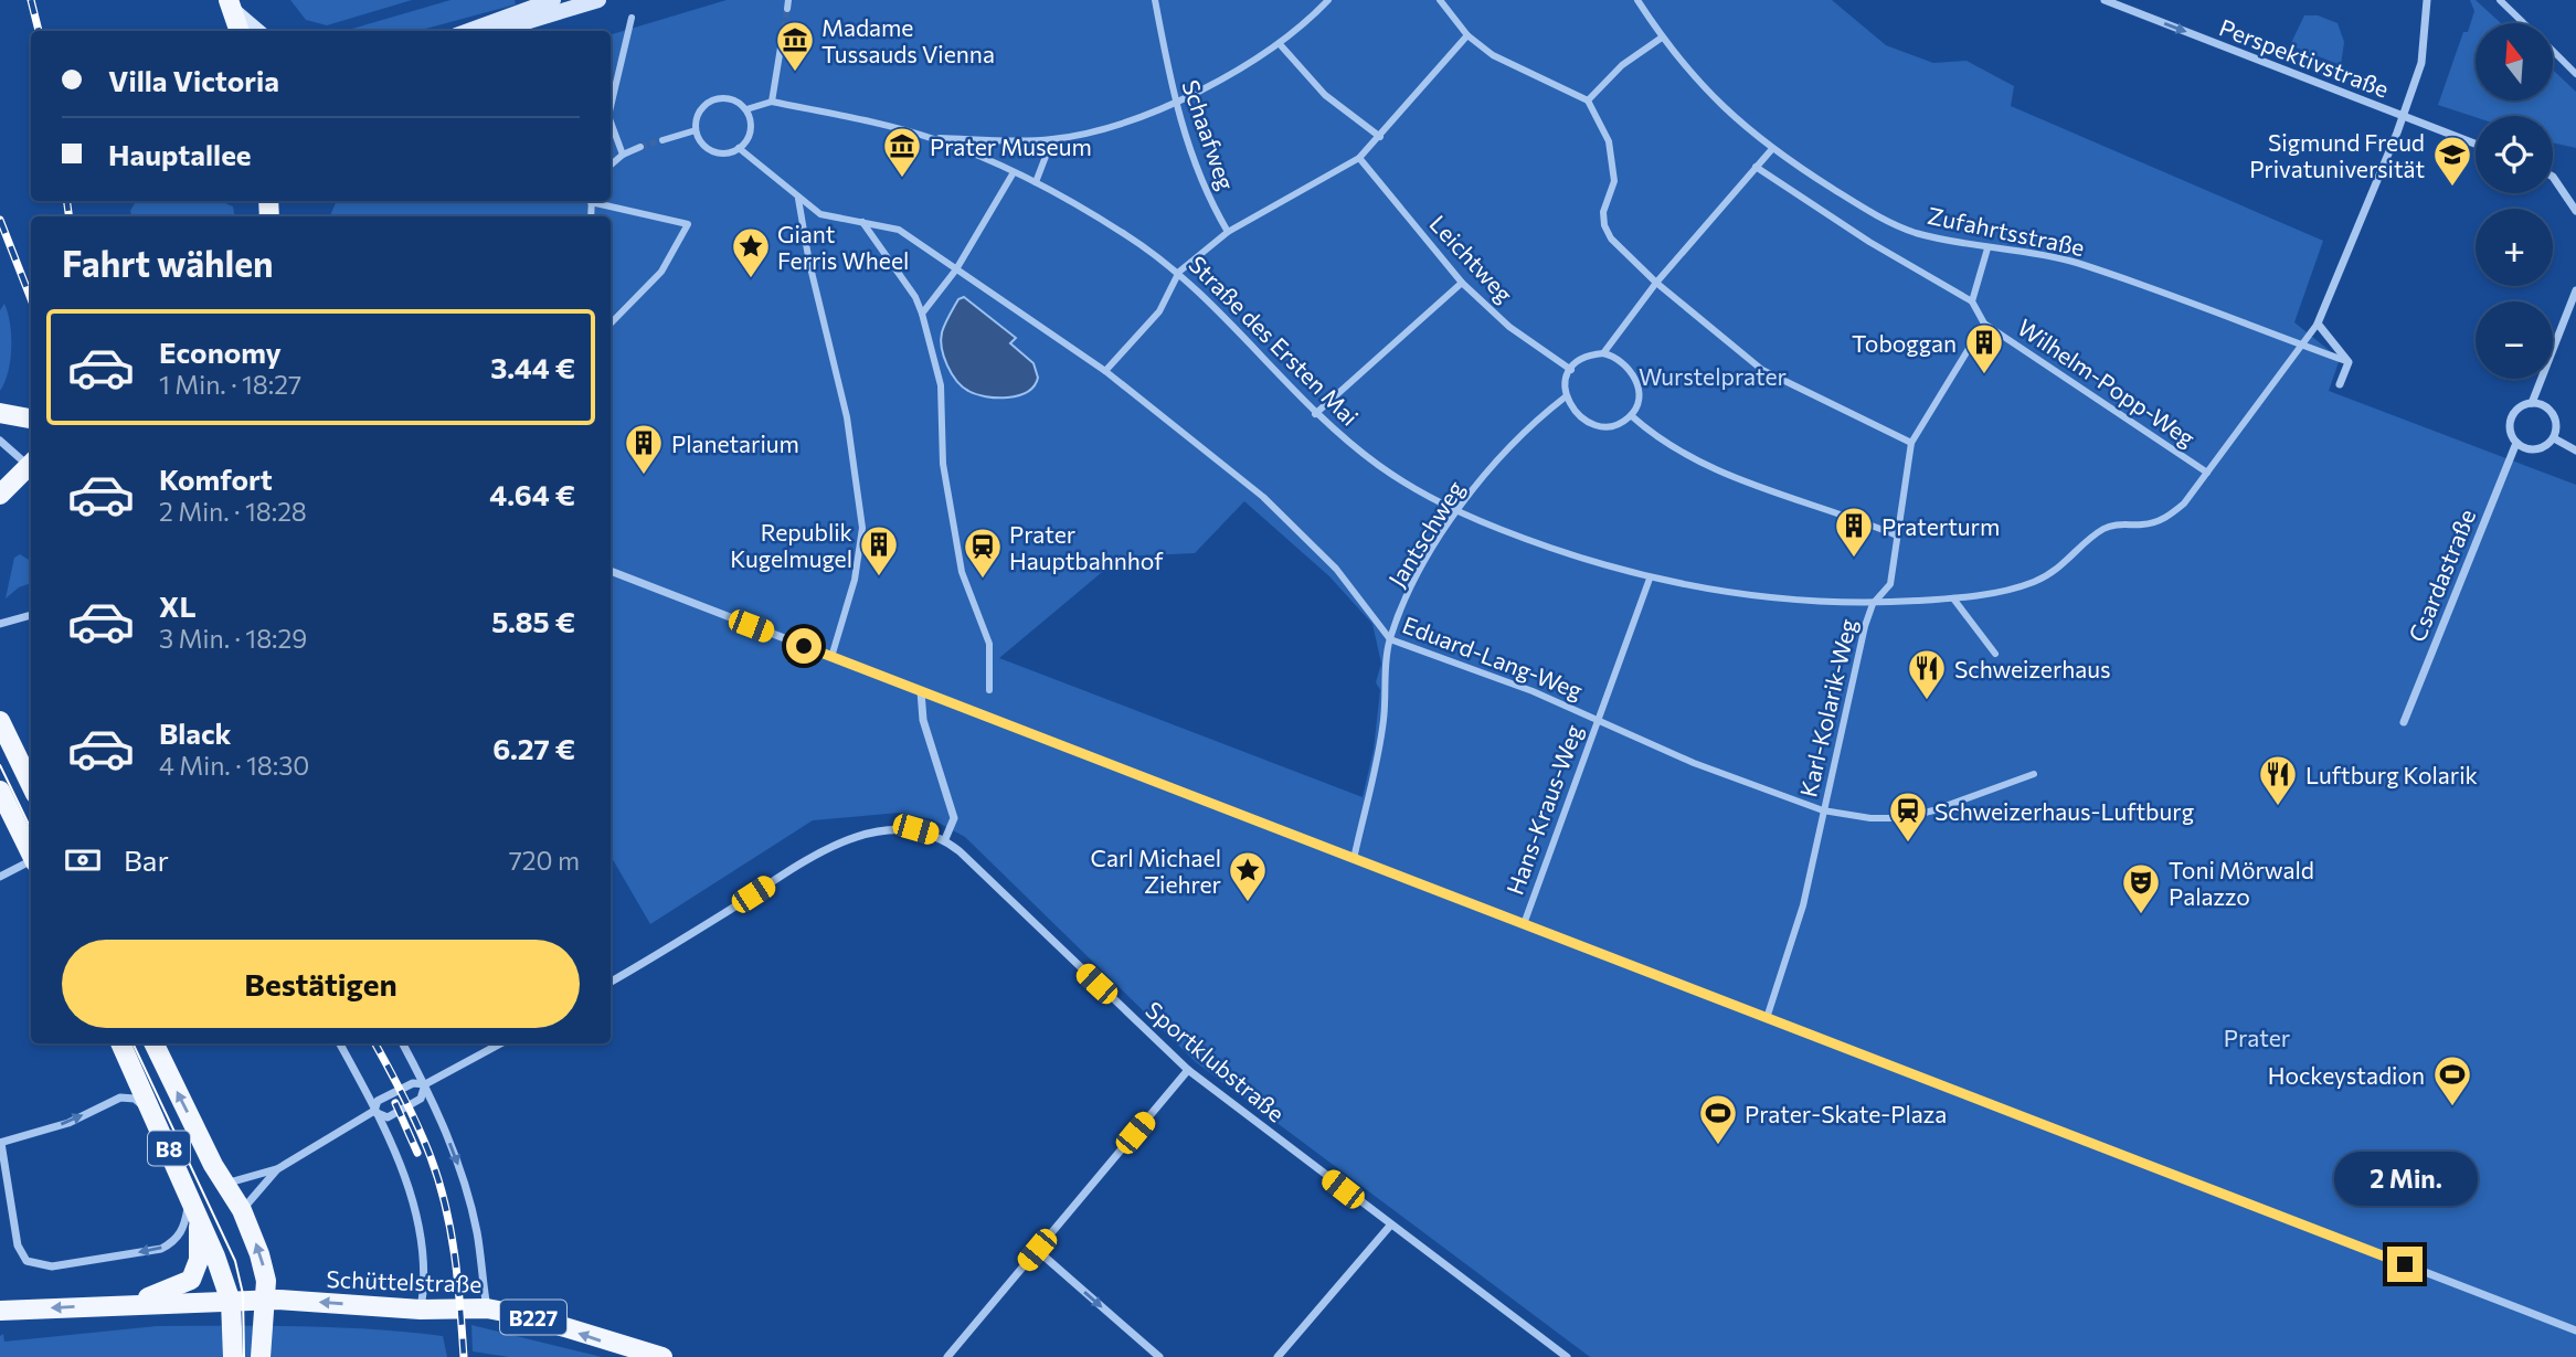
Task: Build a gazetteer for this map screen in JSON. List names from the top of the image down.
{
  "streets": {
    "main road": ["B8", "Schüttelstraße", "B227"],
    "street": [
      "Perspektivstraße",
      "Schaafweg",
      "Zufahrtsstraße",
      "Leichtweg",
      "Straße des Ersten Mai",
      "Wilhelm-Popp-Weg",
      "Jantschweg",
      "Csardastraße",
      "Eduard-Lang-Weg",
      "Karl-Kolarik-Weg",
      "Hans-Kraus-Weg",
      "Sportklubstraße"
    ]
  },
  "crossings": [
    ["Leichtweg", "Jantschweg"],
    ["Straße des Ersten Mai", "Jantschweg"],
    ["Straße des Ersten Mai", "Eduard-Lang-Weg"],
    ["Straße des Ersten Mai", "Karl-Kolarik-Weg"],
    ["Straße des Ersten Mai", "Hans-Kraus-Weg"],
    ["Wilhelm-Popp-Weg", "Karl-Kolarik-Weg"],
    ["Jantschweg", "Eduard-Lang-Weg"],
    ["Eduard-Lang-Weg", "Karl-Kolarik-Weg"],
    ["Eduard-Lang-Weg", "Hans-Kraus-Weg"],
    ["B8", "Schüttelstraße"],
    ["B8", "B227"],
    ["Schüttelstraße", "B227"]
  ],
  "one_way": ["Perspektivstraße", "Schüttelstraße"],
  "parks": ["Wurstelprater", "Prater"],
  "places": {
    "museum": ["Madame Tussauds Vienna", "Prater Museum"],
    "school or university": ["Sigmund Freud Privatuniversität"],
    "place": ["Giant Ferris Wheel", "Carl Michael Ziehrer"],
    "building": [
      "Toboggan",
      "Planetarium",
      "Praterturm",
      "Republik Kugelmugel"
    ],
    "station": ["Prater Hauptbahnhof", "Schweizerhaus-Luftburg"],
    "restaurant": ["Schweizerhaus", "Luftburg Kolarik"],
    "theatre": ["Toni Mörwald Palazzo"],
    "sports": ["Hockeystadion", "Prater-Skate-Plaza"]
  },
  "north": "top",
  "page": {
    "map_buttons": ["+", "−"],
    "banner": ["Villa Victoria", "Hauptallee"],
    "heading": "Fahrt wählen",
    "list": [
      {
        "name": "Economy",
        "note": "1 Min. · 18:27",
        "value": "3.44 €"
      },
      {
        "name": "Komfort",
        "note": "2 Min. · 18:28",
        "value": "4.64 €"
      },
      {
        "name": "XL",
        "note": "3 Min. · 18:29",
        "value": "5.85 €"
      },
      {
        "name": "Black",
        "note": "4 Min. · 18:30",
        "value": "6.27 €"
      }
    ],
    "pay": ["Bar", "720 m"],
    "buttons": "Bestätigen",
    "bubble": "2 Min."
  }
}
